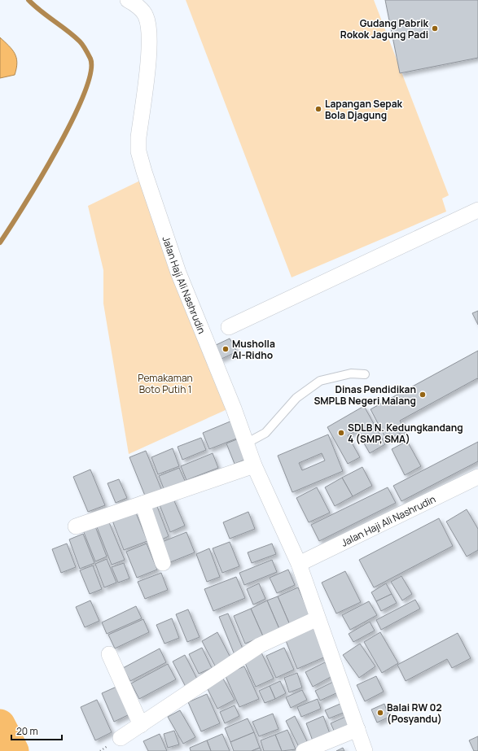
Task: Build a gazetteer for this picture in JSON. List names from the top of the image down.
{
  "streets": {
    "street": ["Jalan Haji Ali Nashrudin"]
  },
  "parks": ["Pemakaman Boto Putih 1"],
  "places": [
    "Gudang Pabrik Rokok Jagung Padi",
    "Lapangan Sepak Bola Djagung",
    "Musholla Al-Ridho",
    "Dinas Pendidikan SMPLB Negeri Malang",
    "SDLB N. Kedungkandang 4 (SMP, SMA)",
    "Balai RW 02 (Posyandu)"
  ],
  "scale_bar": "20 m"
}
